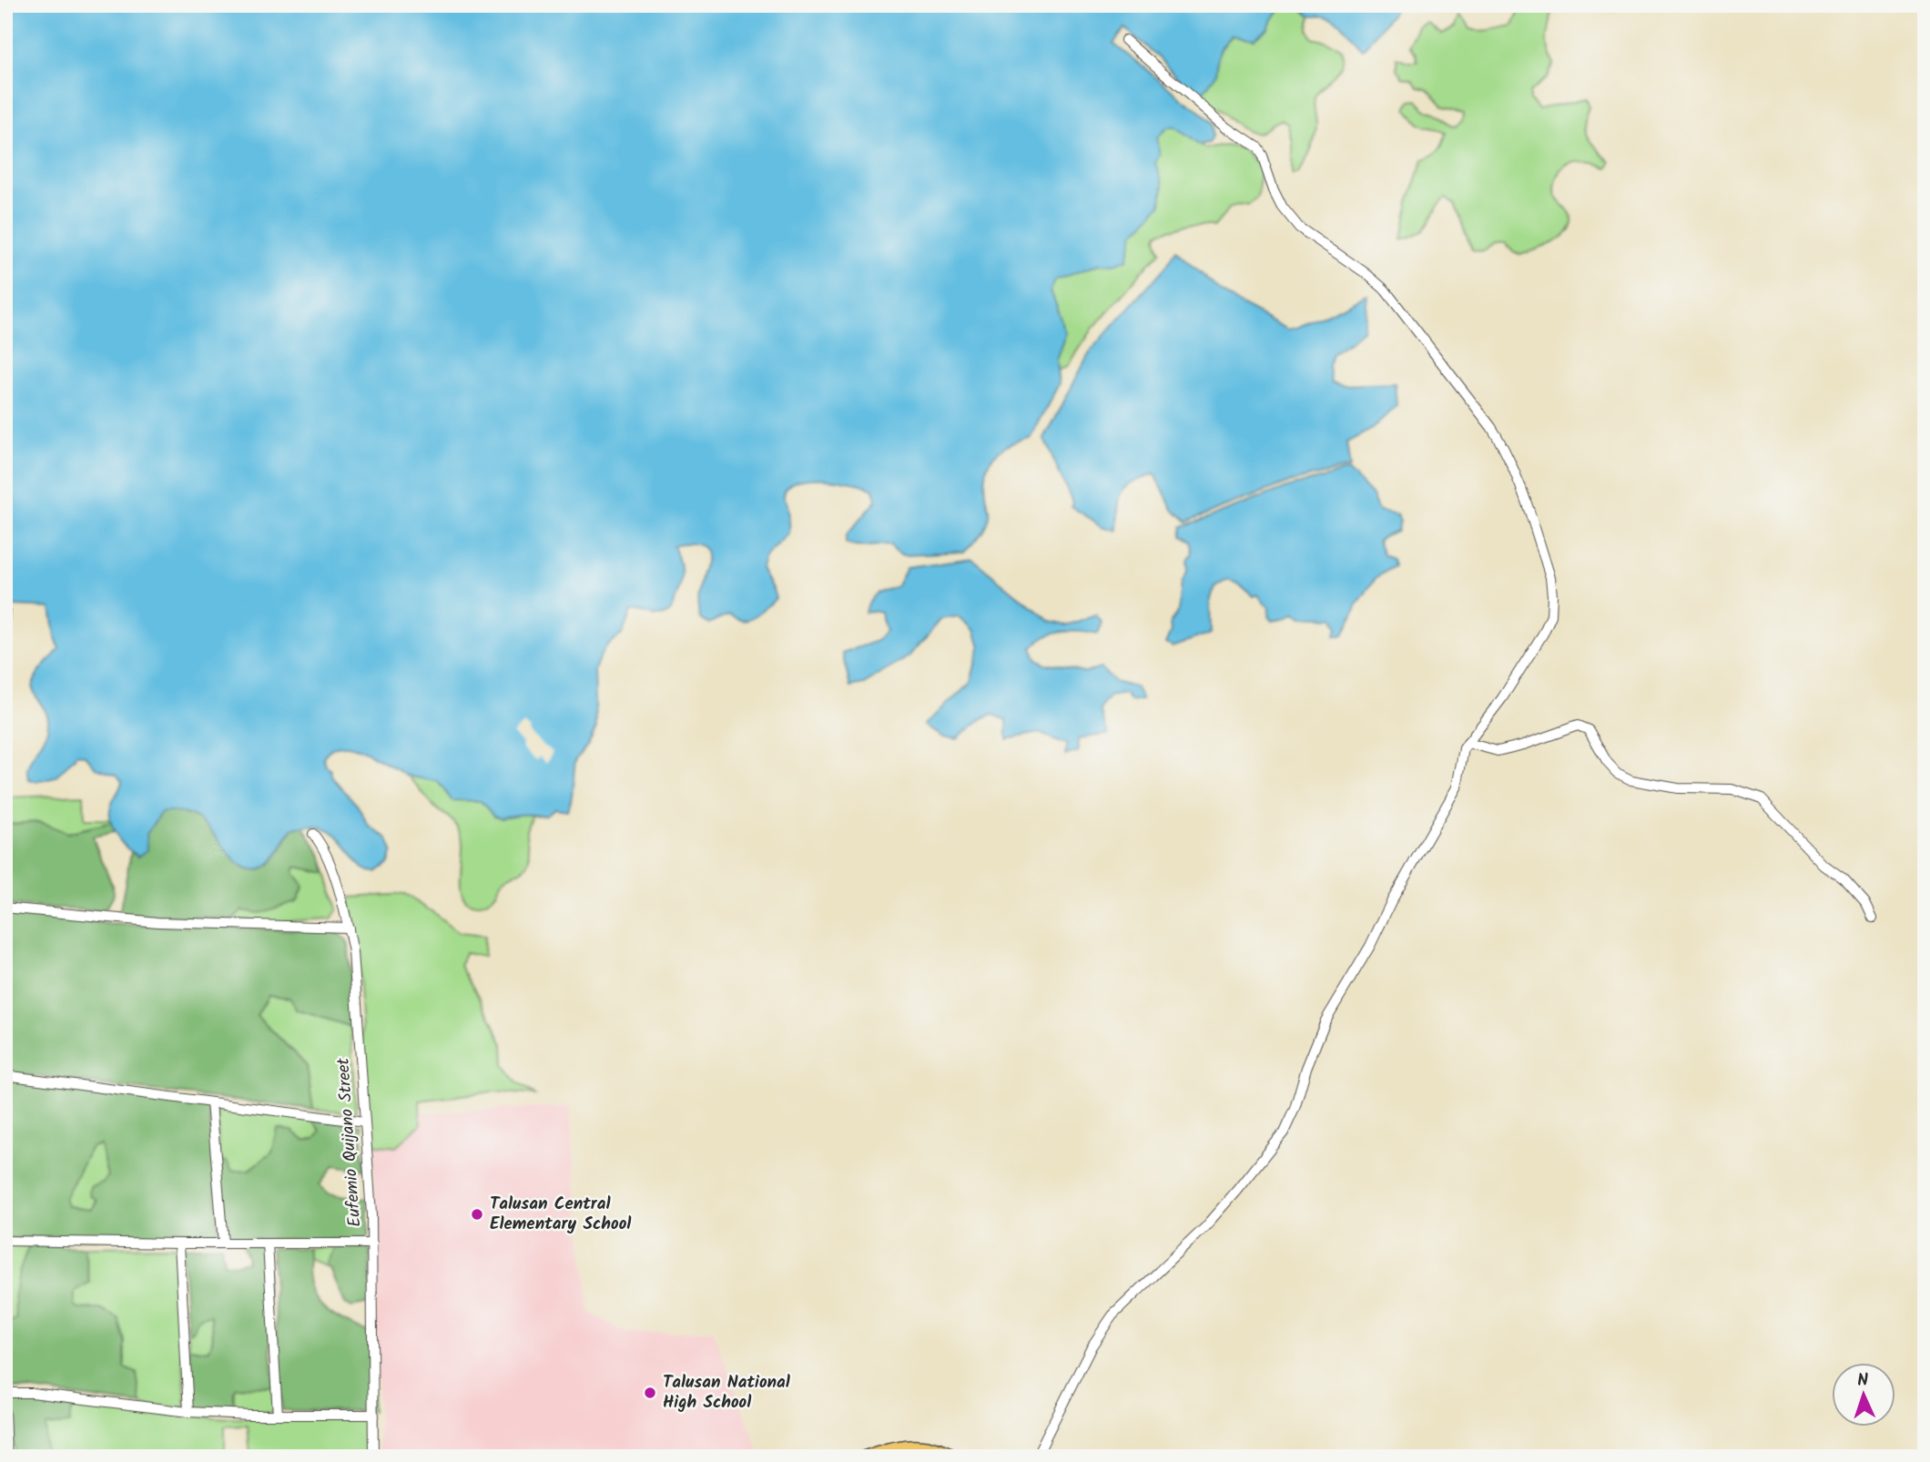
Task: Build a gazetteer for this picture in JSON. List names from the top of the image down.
{
  "streets": {
    "street": ["Eufemio Quijano Street"]
  },
  "places": ["Talusan Central Elementary School", "Talusan National High School"],
  "north": "top"
}
